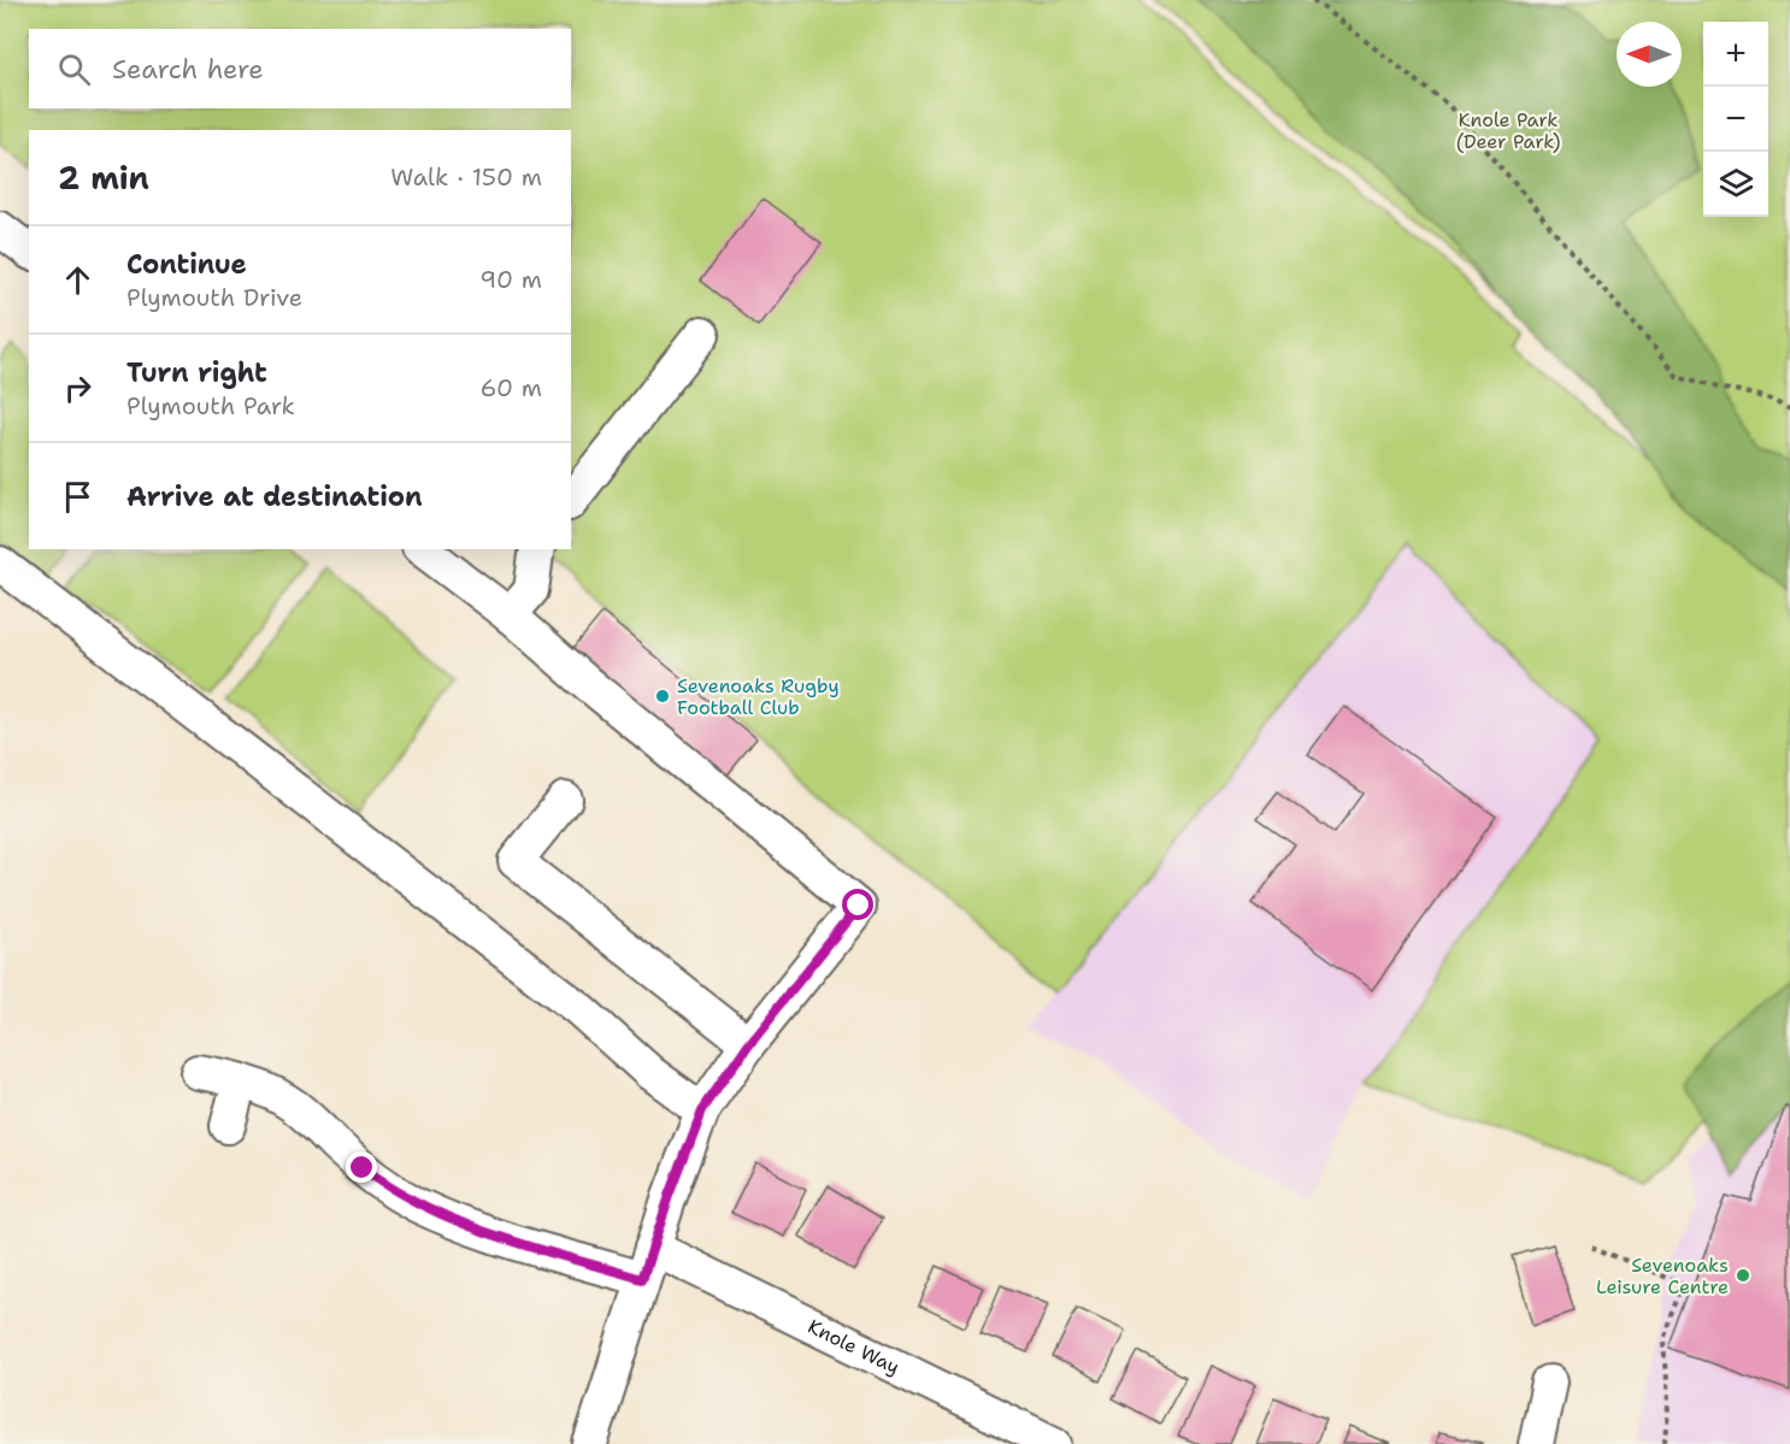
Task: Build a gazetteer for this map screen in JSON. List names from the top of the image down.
{
  "streets": {
    "street": ["Knole Way"]
  },
  "parks": ["Knole Park (Deer Park)"],
  "places": ["Sevenoaks Rugby Football Club", "Sevenoaks Leisure Centre"],
  "north": "left",
  "page": {
    "map_buttons": ["+", "−"],
    "search": "Search here",
    "heading": ["2 min", "Walk · 150 m"],
    "list": [
      ["Continue", "Plymouth Drive", "90 m"],
      ["Turn right", "Plymouth Park", "60 m"],
      "Arrive at destination"
    ]
  }
}
